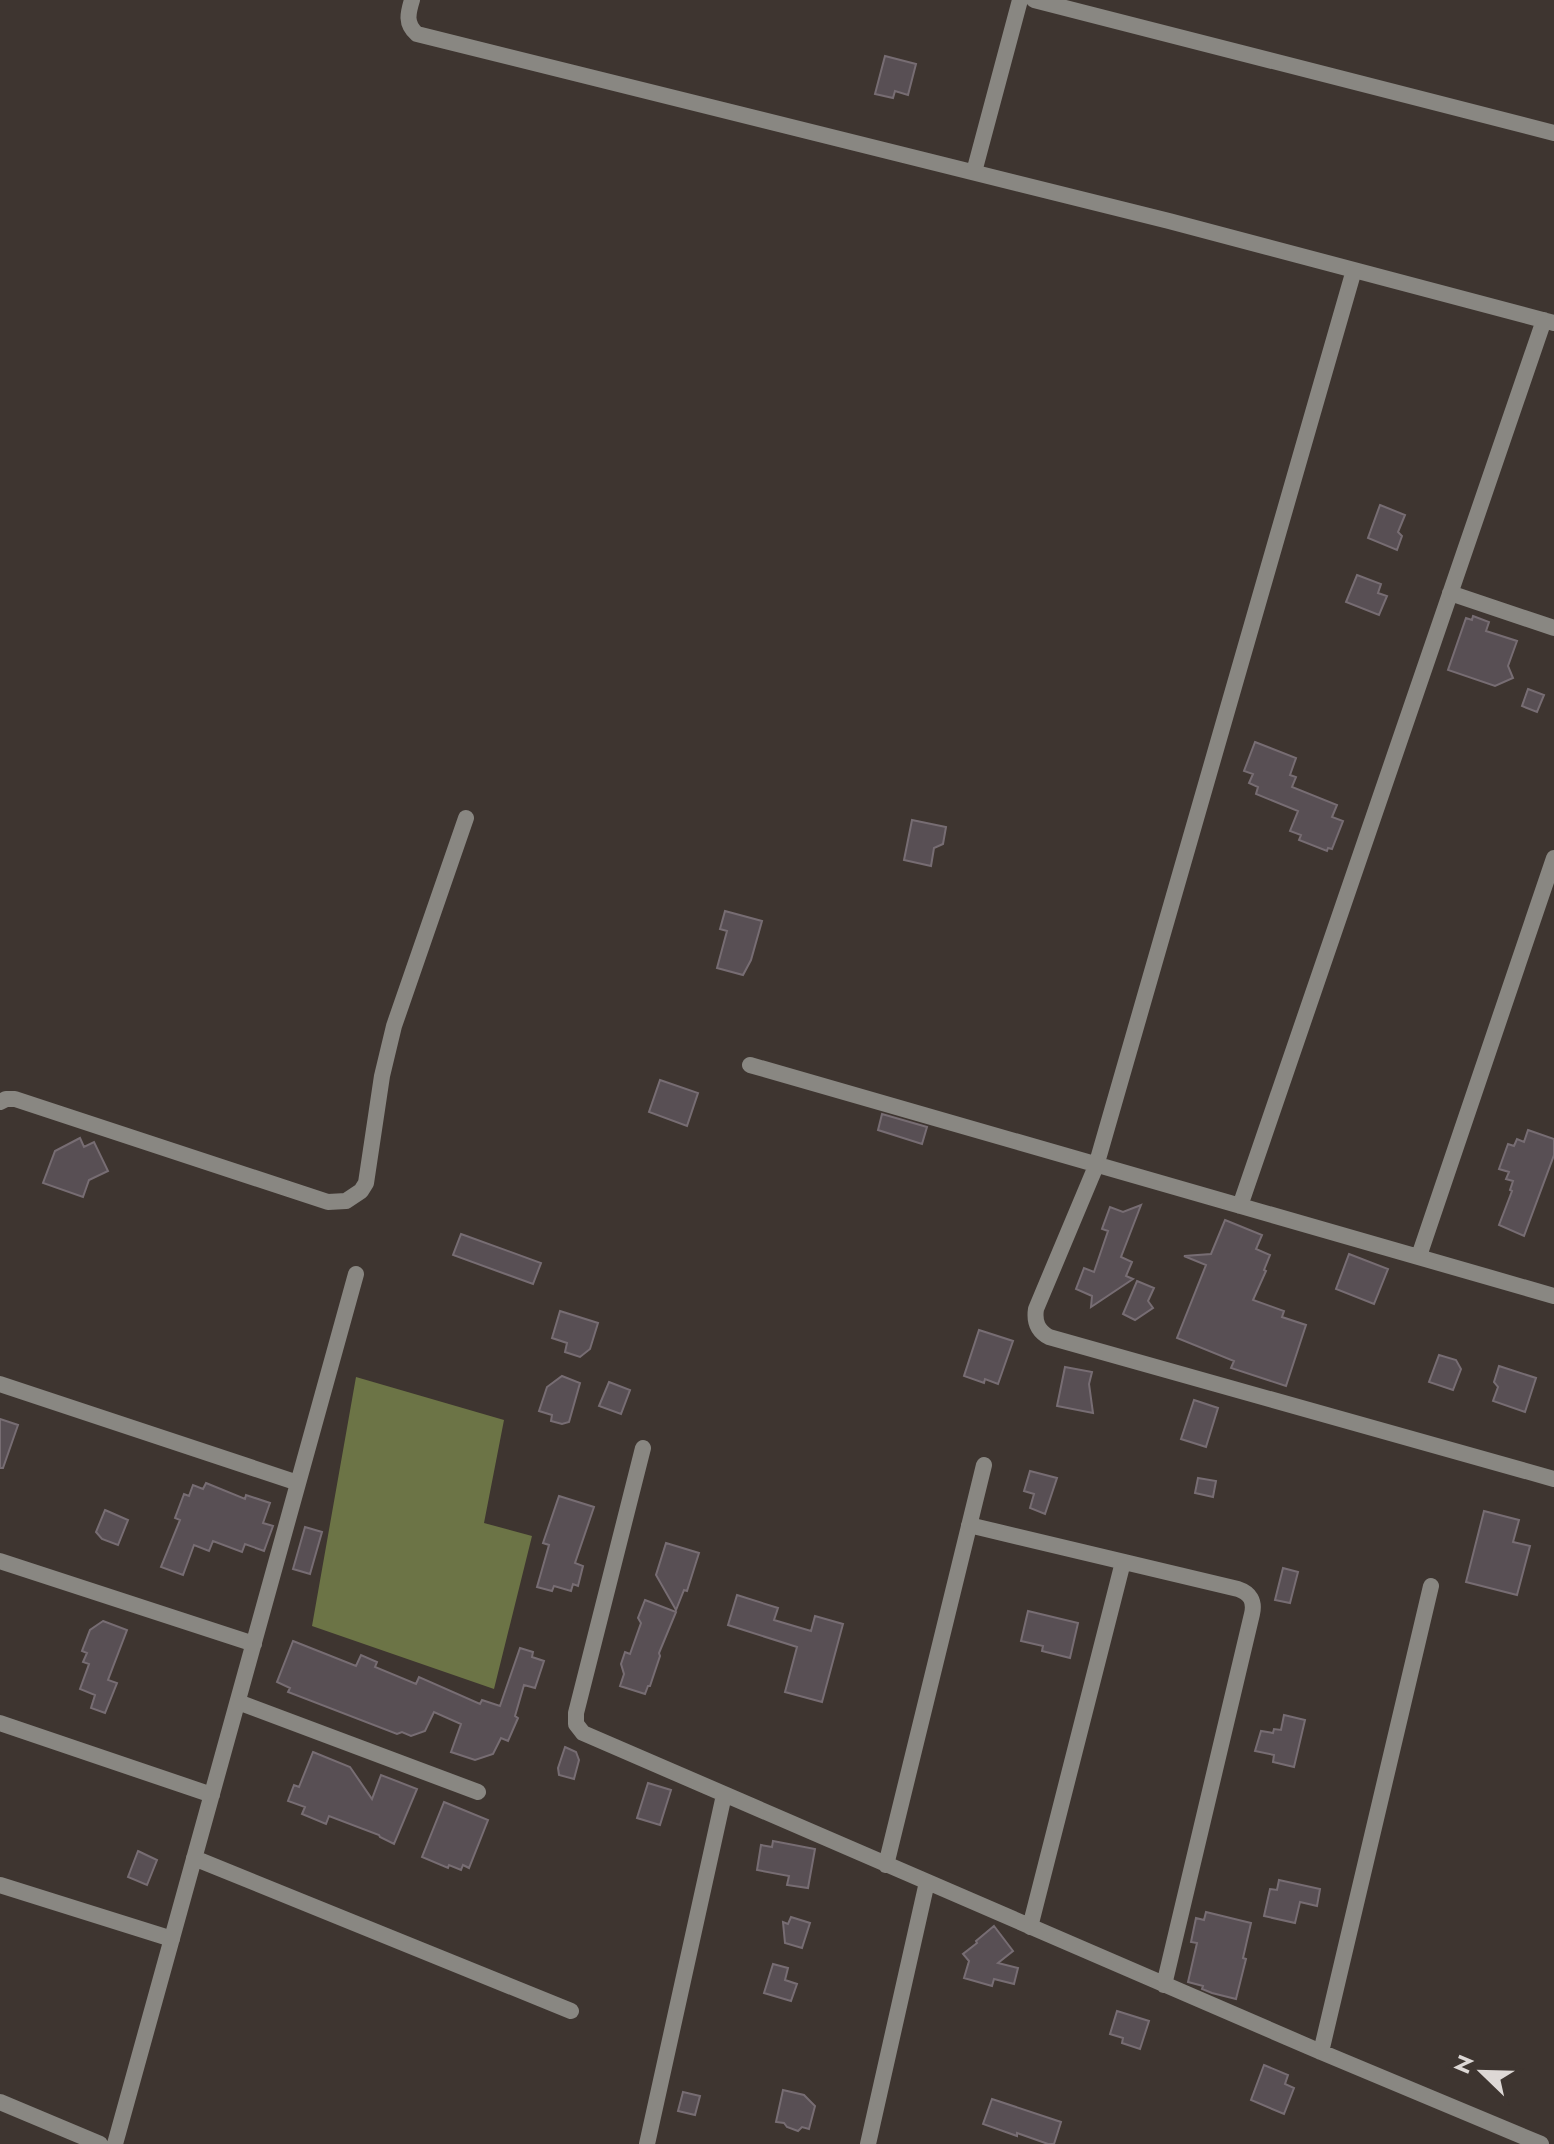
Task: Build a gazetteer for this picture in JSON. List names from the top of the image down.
{
  "north": "top left"
}
